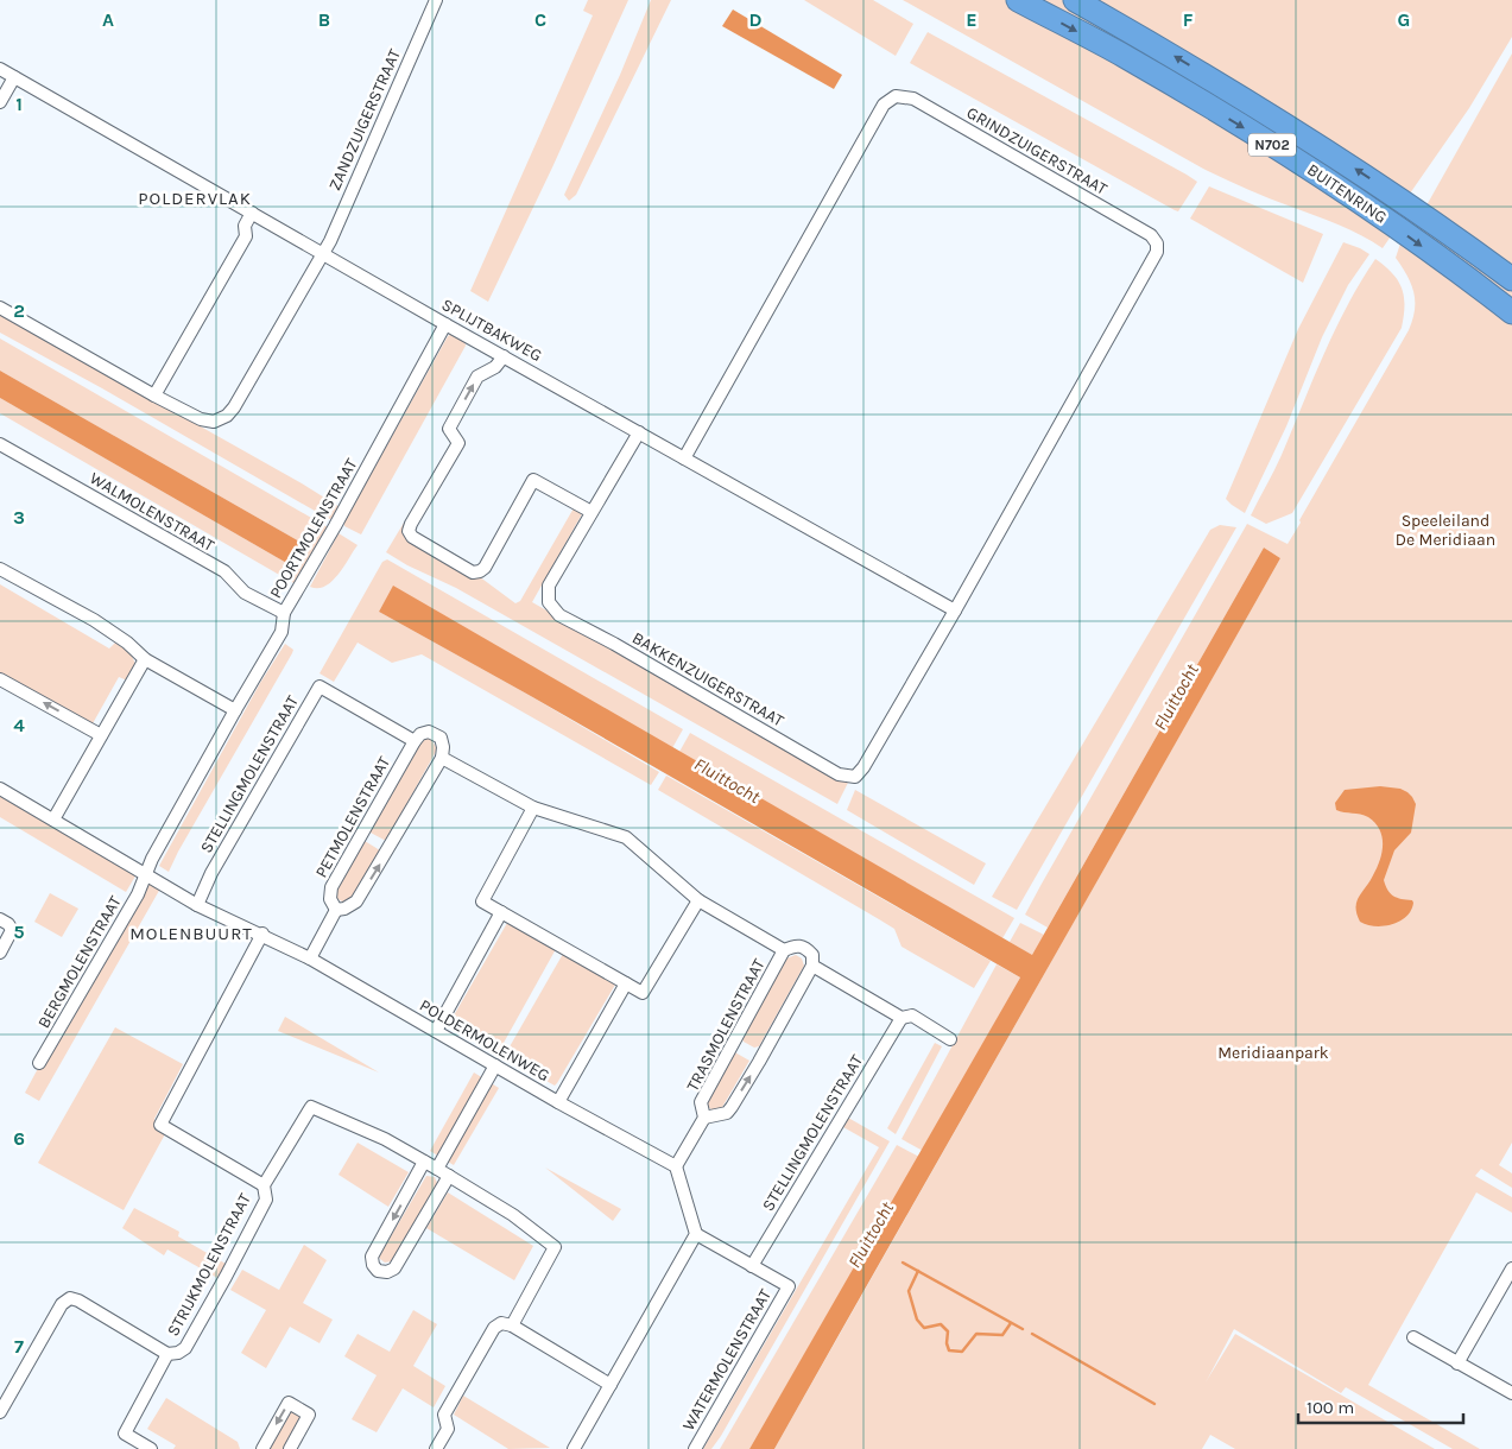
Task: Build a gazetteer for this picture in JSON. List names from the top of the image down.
{
  "streets": {
    "highway": ["N702", "BUITENRING"],
    "street": [
      "ZANDZUIGERSTRAAT",
      "GRINDZUIGERSTRAAT",
      "SPLIJTBAKWEG",
      "WALMOLENSTRAAT",
      "POORTMOLENSTRAAT",
      "BAKKENZUIGERSTRAAT",
      "STELLINGMOLENSTRAAT",
      "PETMOLENSTRAAT",
      "BERGMOLENSTRAAT",
      "TRASMOLENSTRAAT",
      "POLDERMOLENWEG",
      "STRIJKMOLENSTRAAT",
      "WATERMOLENSTRAAT"
    ]
  },
  "crossings": [
    ["ZANDZUIGERSTRAAT", "SPLIJTBAKWEG"],
    ["GRINDZUIGERSTRAAT", "SPLIJTBAKWEG"],
    ["GRINDZUIGERSTRAAT", "BAKKENZUIGERSTRAAT"],
    ["SPLIJTBAKWEG", "POORTMOLENSTRAAT"],
    ["SPLIJTBAKWEG", "BAKKENZUIGERSTRAAT"],
    ["WALMOLENSTRAAT", "POORTMOLENSTRAAT"],
    ["POORTMOLENSTRAAT", "BERGMOLENSTRAAT"],
    ["POORTMOLENSTRAAT", "POLDERMOLENWEG"],
    ["STELLINGMOLENSTRAAT", "PETMOLENSTRAAT"],
    ["STELLINGMOLENSTRAAT", "POLDERMOLENWEG"],
    ["STELLINGMOLENSTRAAT", "WATERMOLENSTRAAT"],
    ["BERGMOLENSTRAAT", "POLDERMOLENWEG"],
    ["TRASMOLENSTRAAT", "POLDERMOLENWEG"]
  ],
  "districts": ["POLDERVLAK", "MOLENBUURT"],
  "water": ["Fluittocht"],
  "parks": ["Speeleiland De Meridiaan", "Meridiaanpark"],
  "scale_bar": "100 m",
  "grid": {
    "columns": [
      "A",
      "B",
      "C",
      "D",
      "E",
      "F",
      "G"
    ],
    "rows": [
      "1",
      "2",
      "3",
      "4",
      "5",
      "6",
      "7"
    ]
  }
}
